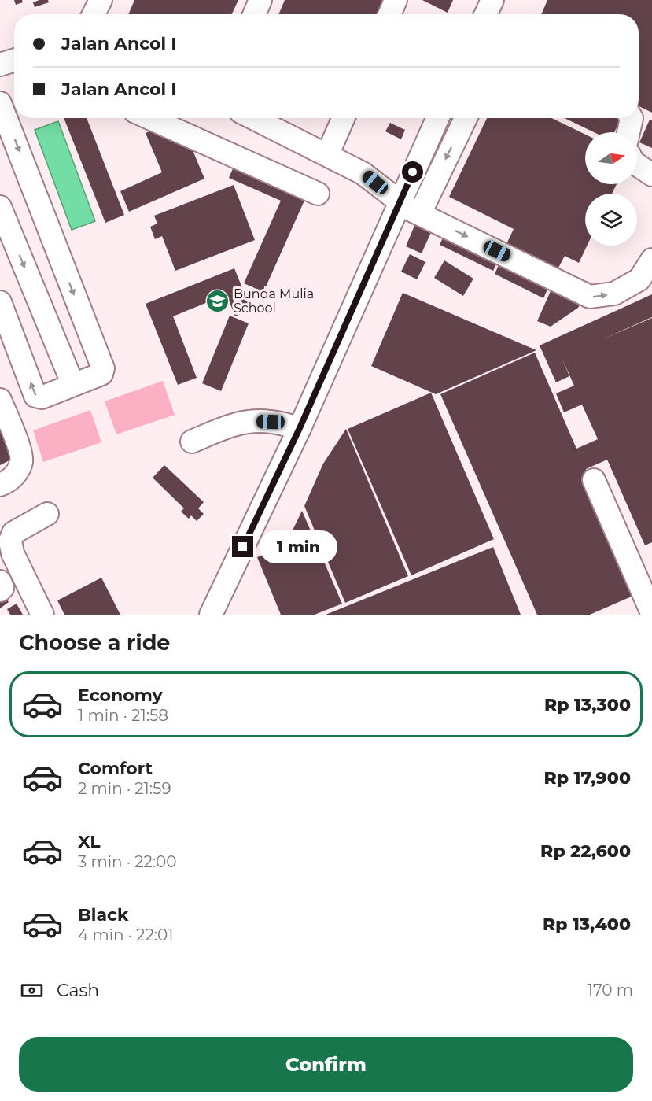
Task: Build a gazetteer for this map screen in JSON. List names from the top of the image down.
{
  "places": {
    "school or university": ["Bunda Mulia School"]
  },
  "north": "right",
  "page": {
    "banner": ["Jalan Ancol I", "Jalan Ancol I"],
    "bubble": "1 min",
    "heading": "Choose a ride",
    "list": [
      {
        "name": "Economy",
        "note": "1 min · 21:58",
        "value": "Rp 13,300"
      },
      {
        "name": "Comfort",
        "note": "2 min · 21:59",
        "value": "Rp 17,900"
      },
      {
        "name": "XL",
        "note": "3 min · 22:00",
        "value": "Rp 22,600"
      },
      {
        "name": "Black",
        "note": "4 min · 22:01",
        "value": "Rp 13,400"
      }
    ],
    "pay": ["Cash", "170 m"],
    "buttons": "Confirm"
  }
}
